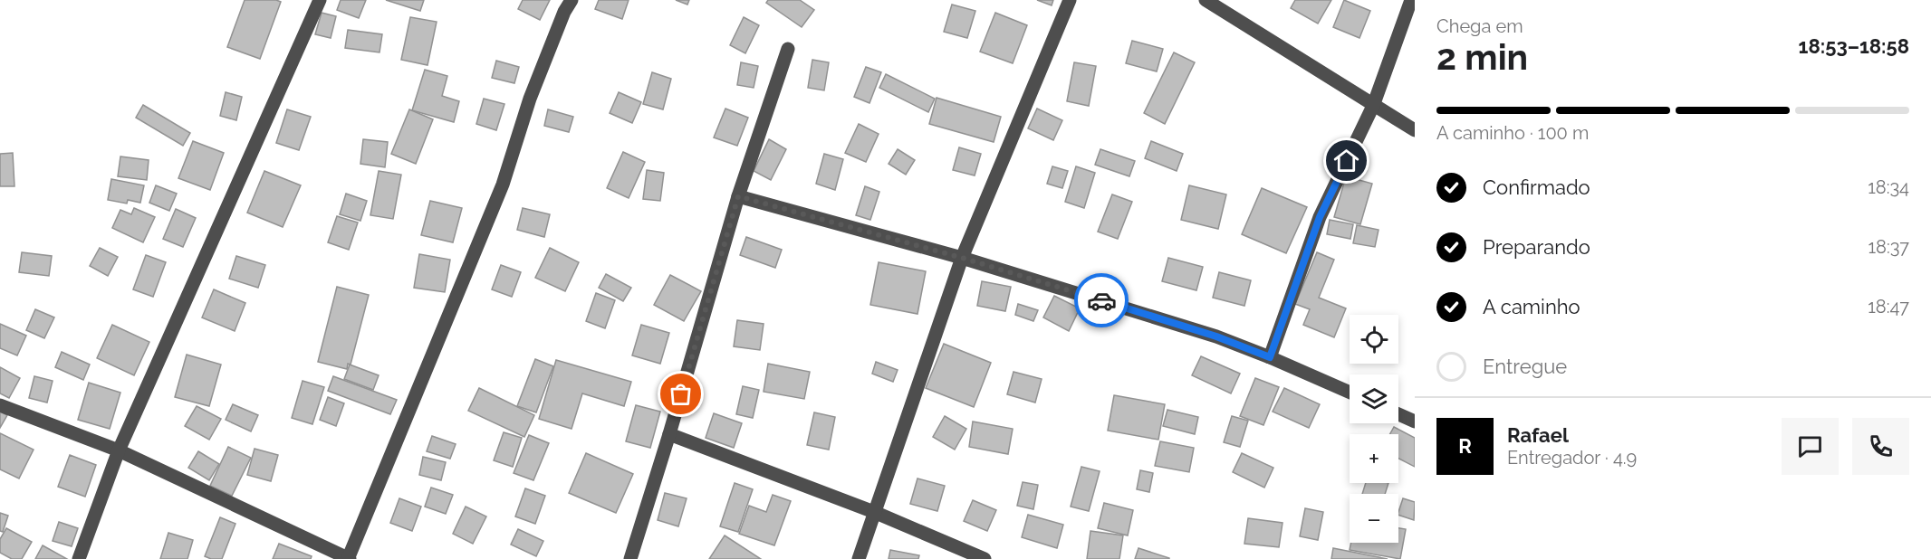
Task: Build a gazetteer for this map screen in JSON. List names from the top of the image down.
{
  "page": {
    "heading": ["2 min", "Chega em", "18:53–18:58"],
    "panel": ["Rafael", "Entregador · 4.9"],
    "bar": "A caminho · 100 m",
    "list": [
      ["Confirmado", "18:34"],
      ["Preparando", "18:37"],
      ["A caminho", "18:47"],
      "Entregue"
    ],
    "map_buttons": ["+", "−"],
    "round": "R"
  }
}
